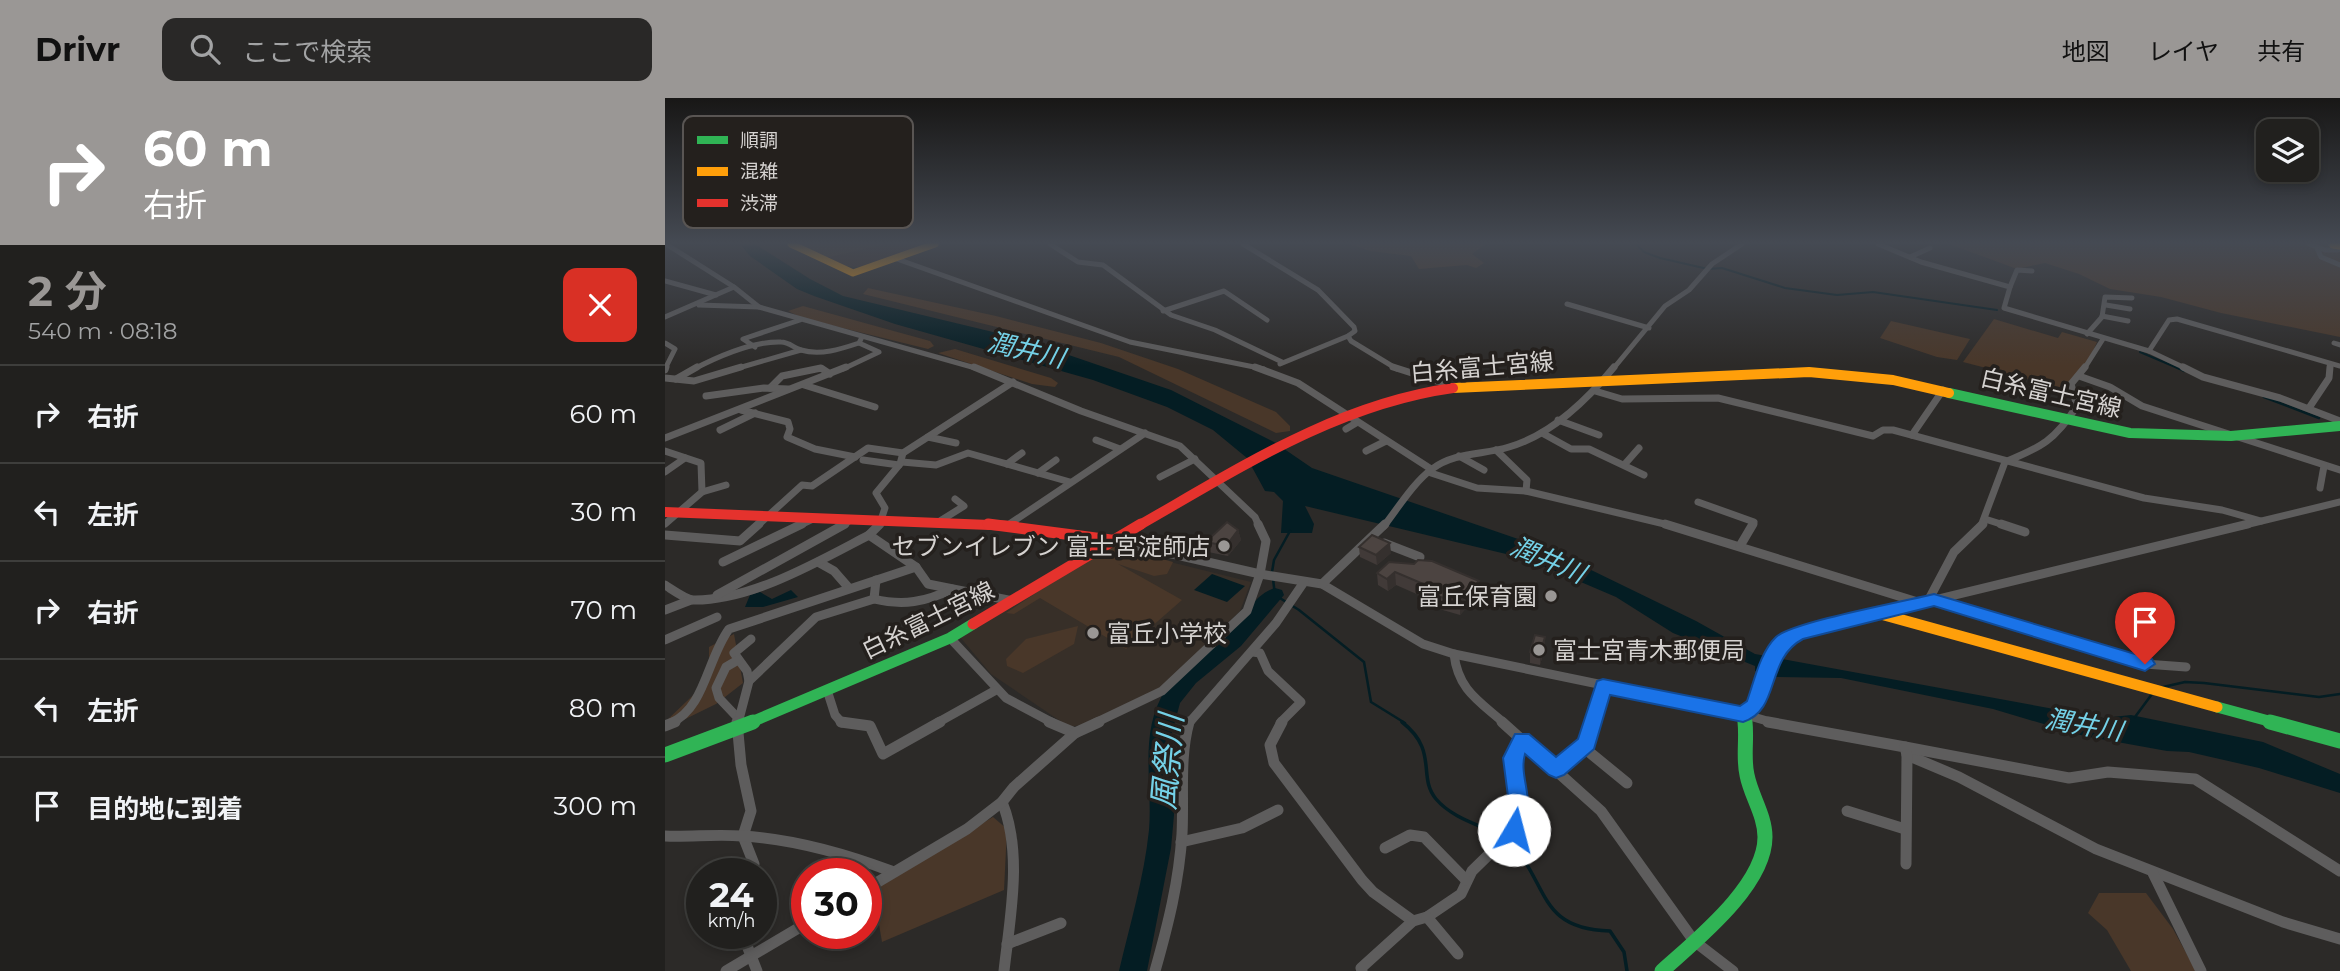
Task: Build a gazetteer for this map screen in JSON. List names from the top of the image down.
{
  "streets": {
    "main road": ["白糸富士宮線"]
  },
  "water": ["潤井川", "風祭川"],
  "places": [
    "セブンイレブン 富士宮淀師店",
    "富丘保育園",
    "富丘小学校",
    "富士宮青木郵便局"
  ],
  "legend": ["順調", "混雑", "渋滞"],
  "page": {
    "header": "Drivr",
    "search": "ここで検索",
    "nav": ["地図", "レイヤ", "共有"],
    "turn": ["60 m", "右折"],
    "heading": ["2 分", "540 m · 08:18"],
    "list": [
      {
        "name": "右折",
        "value": "60 m"
      },
      {
        "name": "左折",
        "value": "30 m"
      },
      {
        "name": "右折",
        "value": "70 m"
      },
      {
        "name": "左折",
        "value": "80 m"
      },
      {
        "name": "目的地に到着",
        "value": "300 m"
      }
    ],
    "speed": "24 km/h",
    "limit": "30"
  }
}
